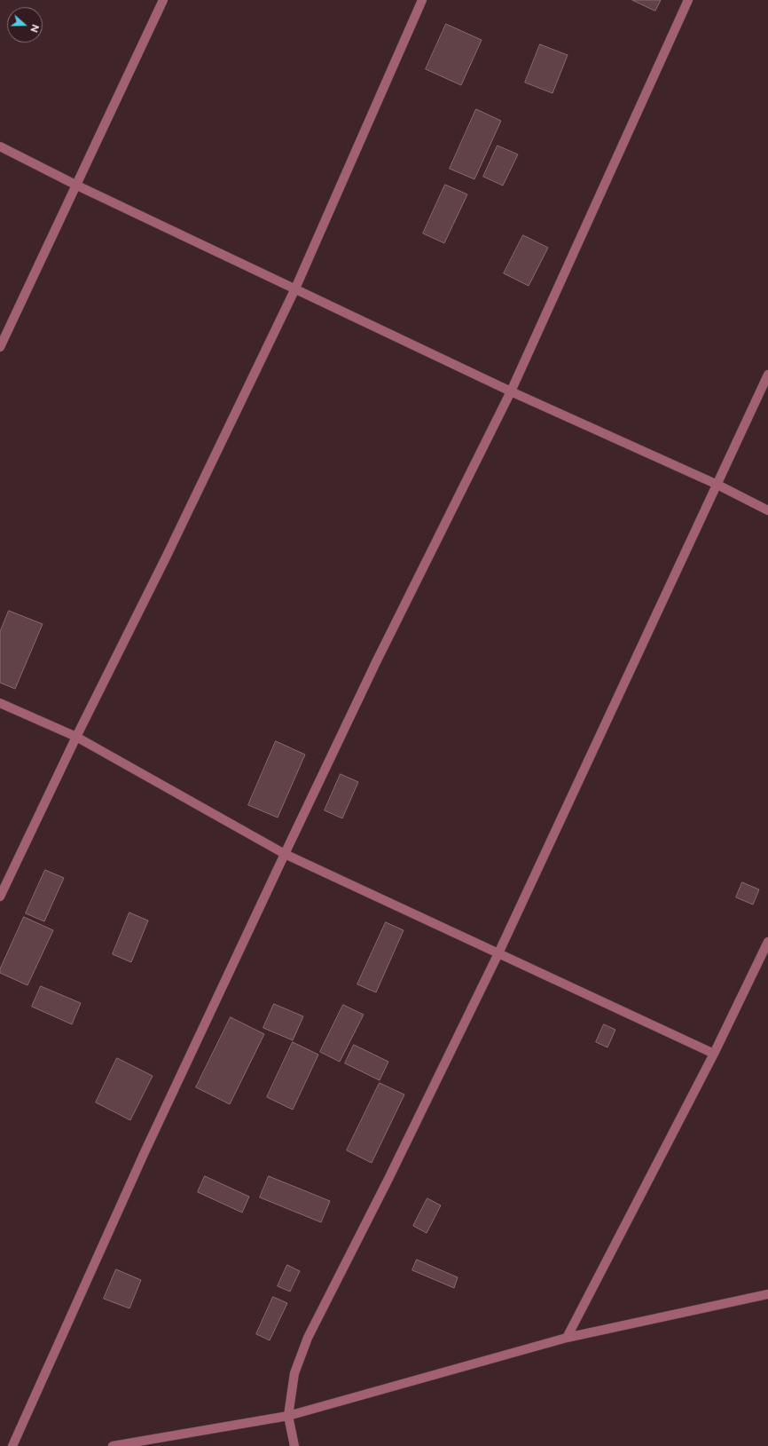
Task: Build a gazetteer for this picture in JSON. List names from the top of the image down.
{
  "north": "right"
}
